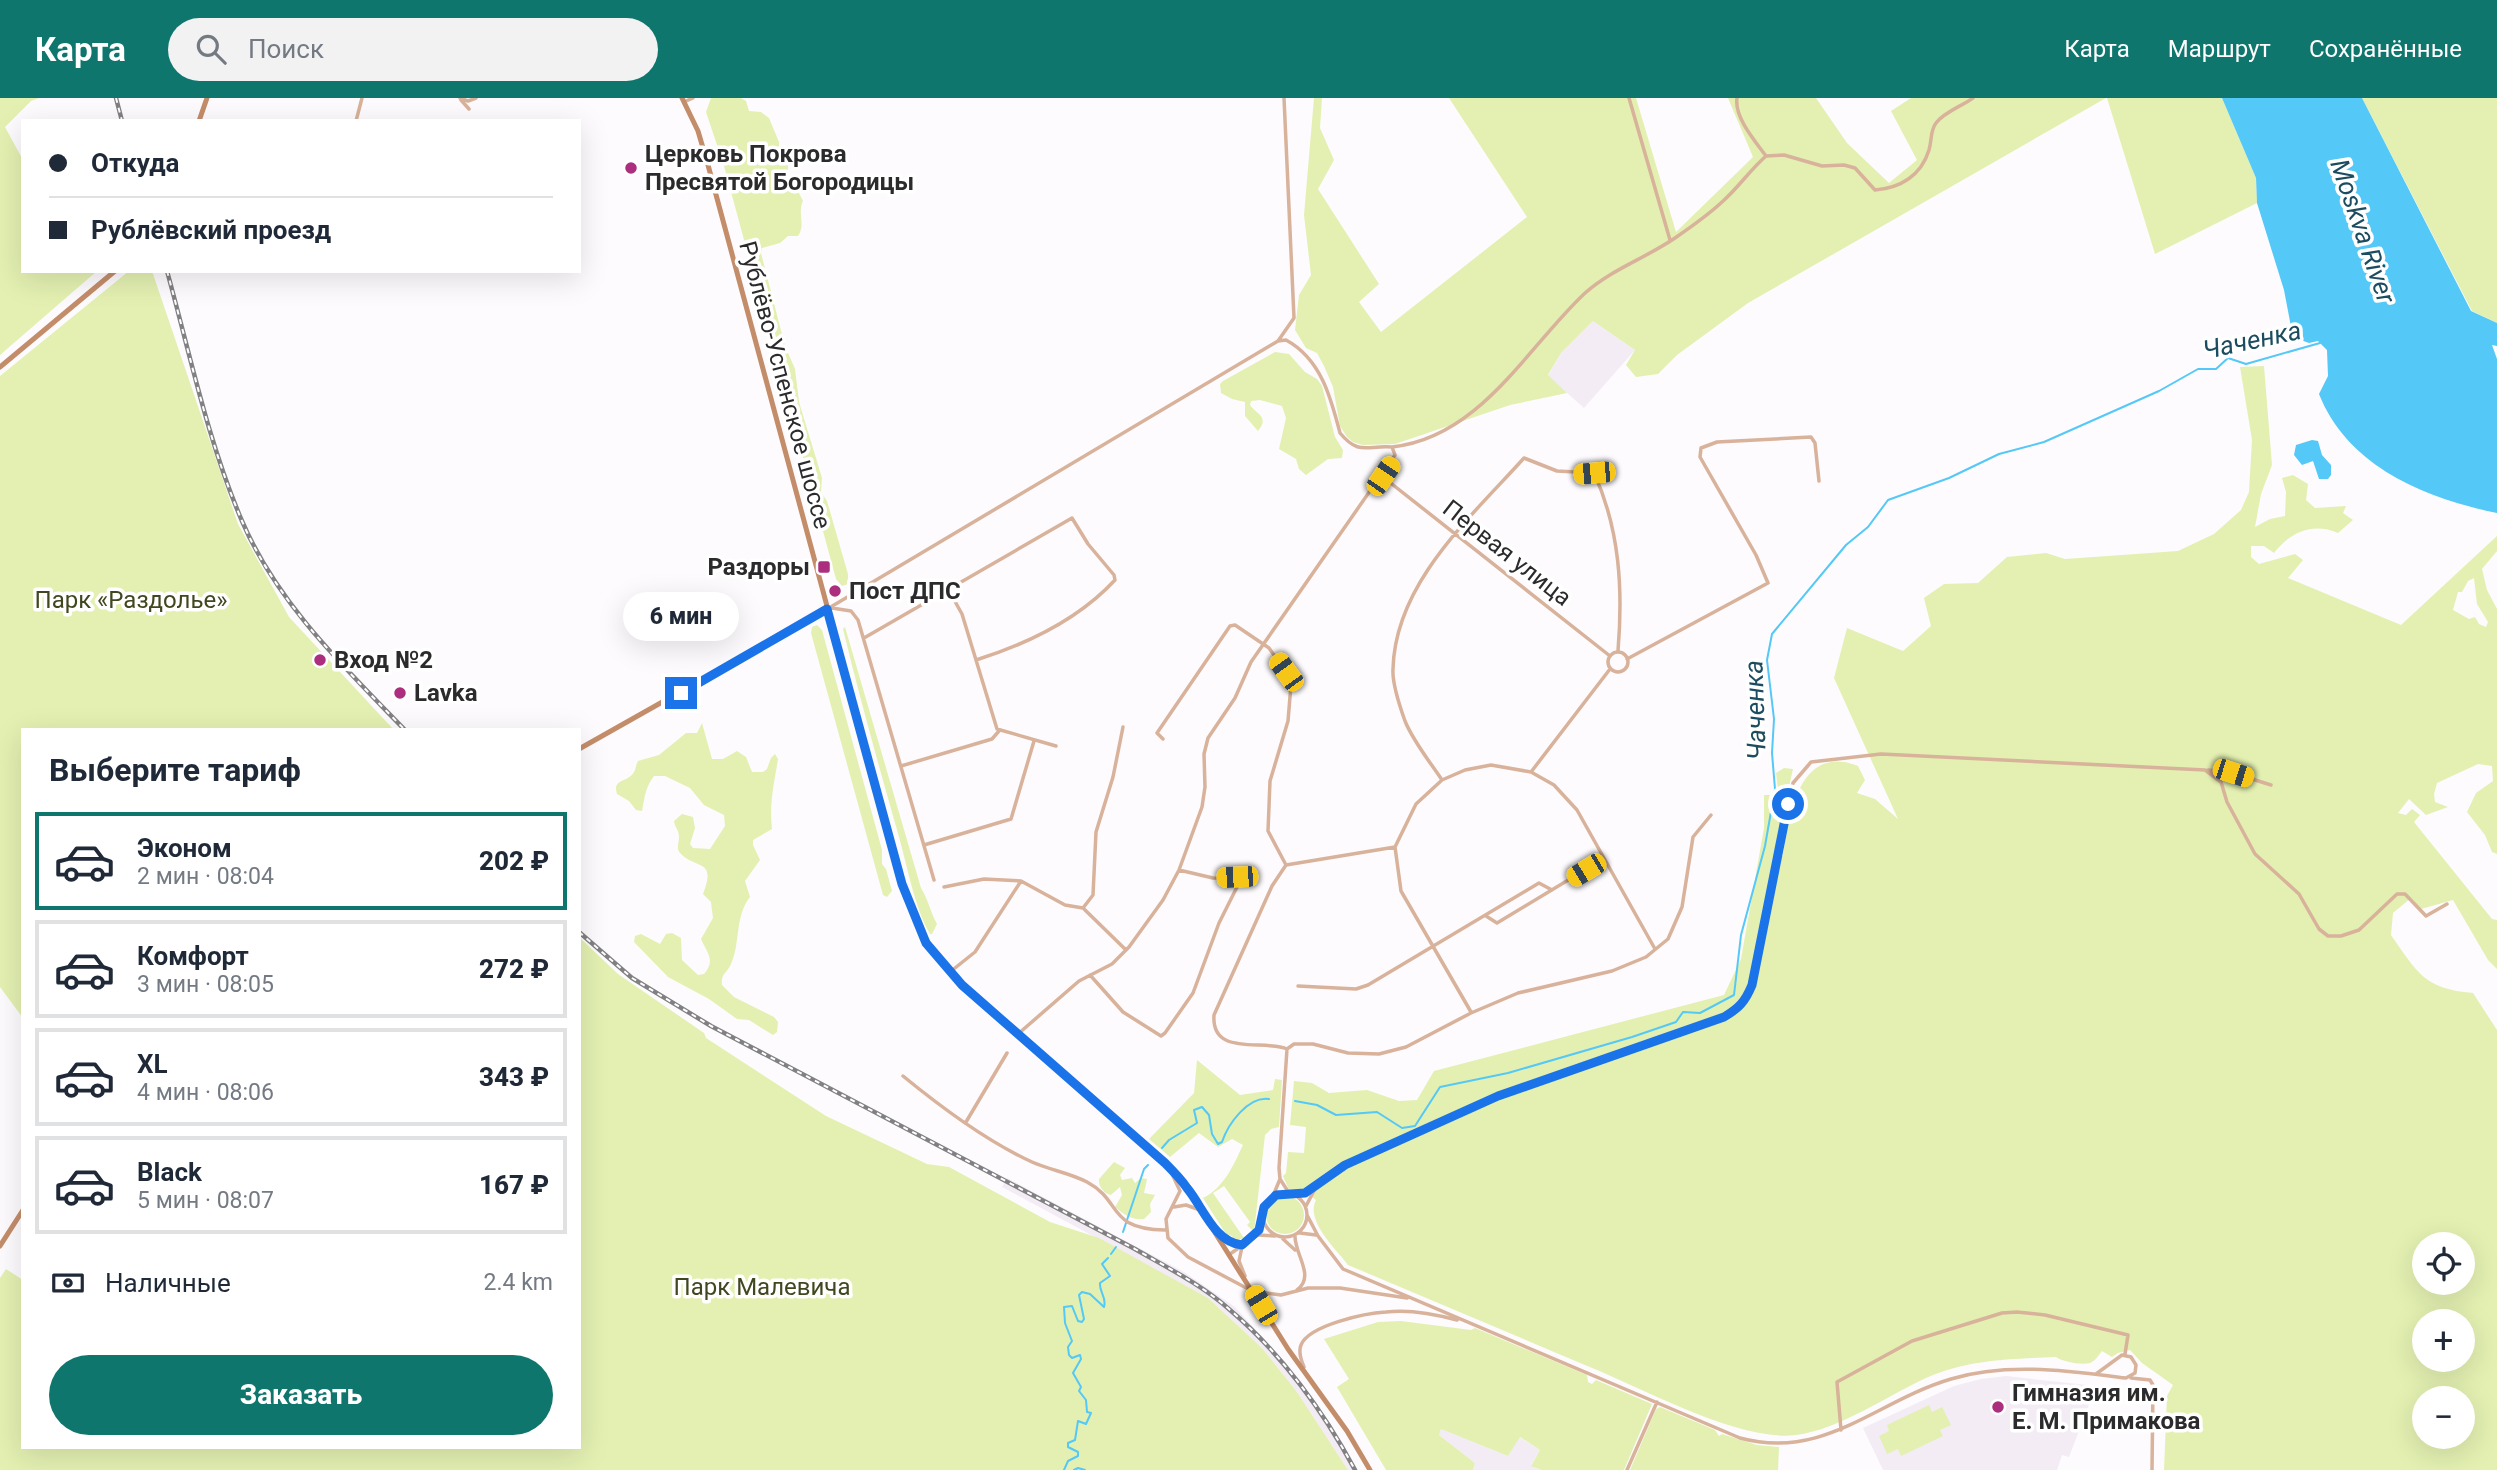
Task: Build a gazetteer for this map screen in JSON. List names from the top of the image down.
{
  "streets": {
    "main road": ["Рублёво-Успенское шоссе"],
    "street": ["Первая улица"]
  },
  "water": ["Moskva River", "Чаченка"],
  "parks": ["Парк «Раздолье»", "Парк Малевича"],
  "places": {
    "other": [
      "Церковь Покрова Пресвятой Богородицы",
      "Пост ДПС",
      "Вход №2",
      "Lavka",
      "Гимназия им. Е. М. Примакова"
    ],
    "transit": ["Раздоры"]
  },
  "page": {
    "header": "Карта",
    "search": "Поиск",
    "nav": ["Карта", "Маршрут", "Сохранённые"],
    "banner": ["Откуда", "Рублёвский проезд"],
    "bubble": "6 мин",
    "heading": "Выберите тариф",
    "list": [
      {
        "name": "Эконом",
        "note": "2 мин · 08:04",
        "value": "202 ₽"
      },
      {
        "name": "Комфорт",
        "note": "3 мин · 08:05",
        "value": "272 ₽"
      },
      {
        "name": "XL",
        "note": "4 мин · 08:06",
        "value": "343 ₽"
      },
      {
        "name": "Black",
        "note": "5 мин · 08:07",
        "value": "167 ₽"
      }
    ],
    "map_buttons": ["+", "−"],
    "pay": ["Наличные", "2.4 km"],
    "buttons": "Заказать"
  }
}
